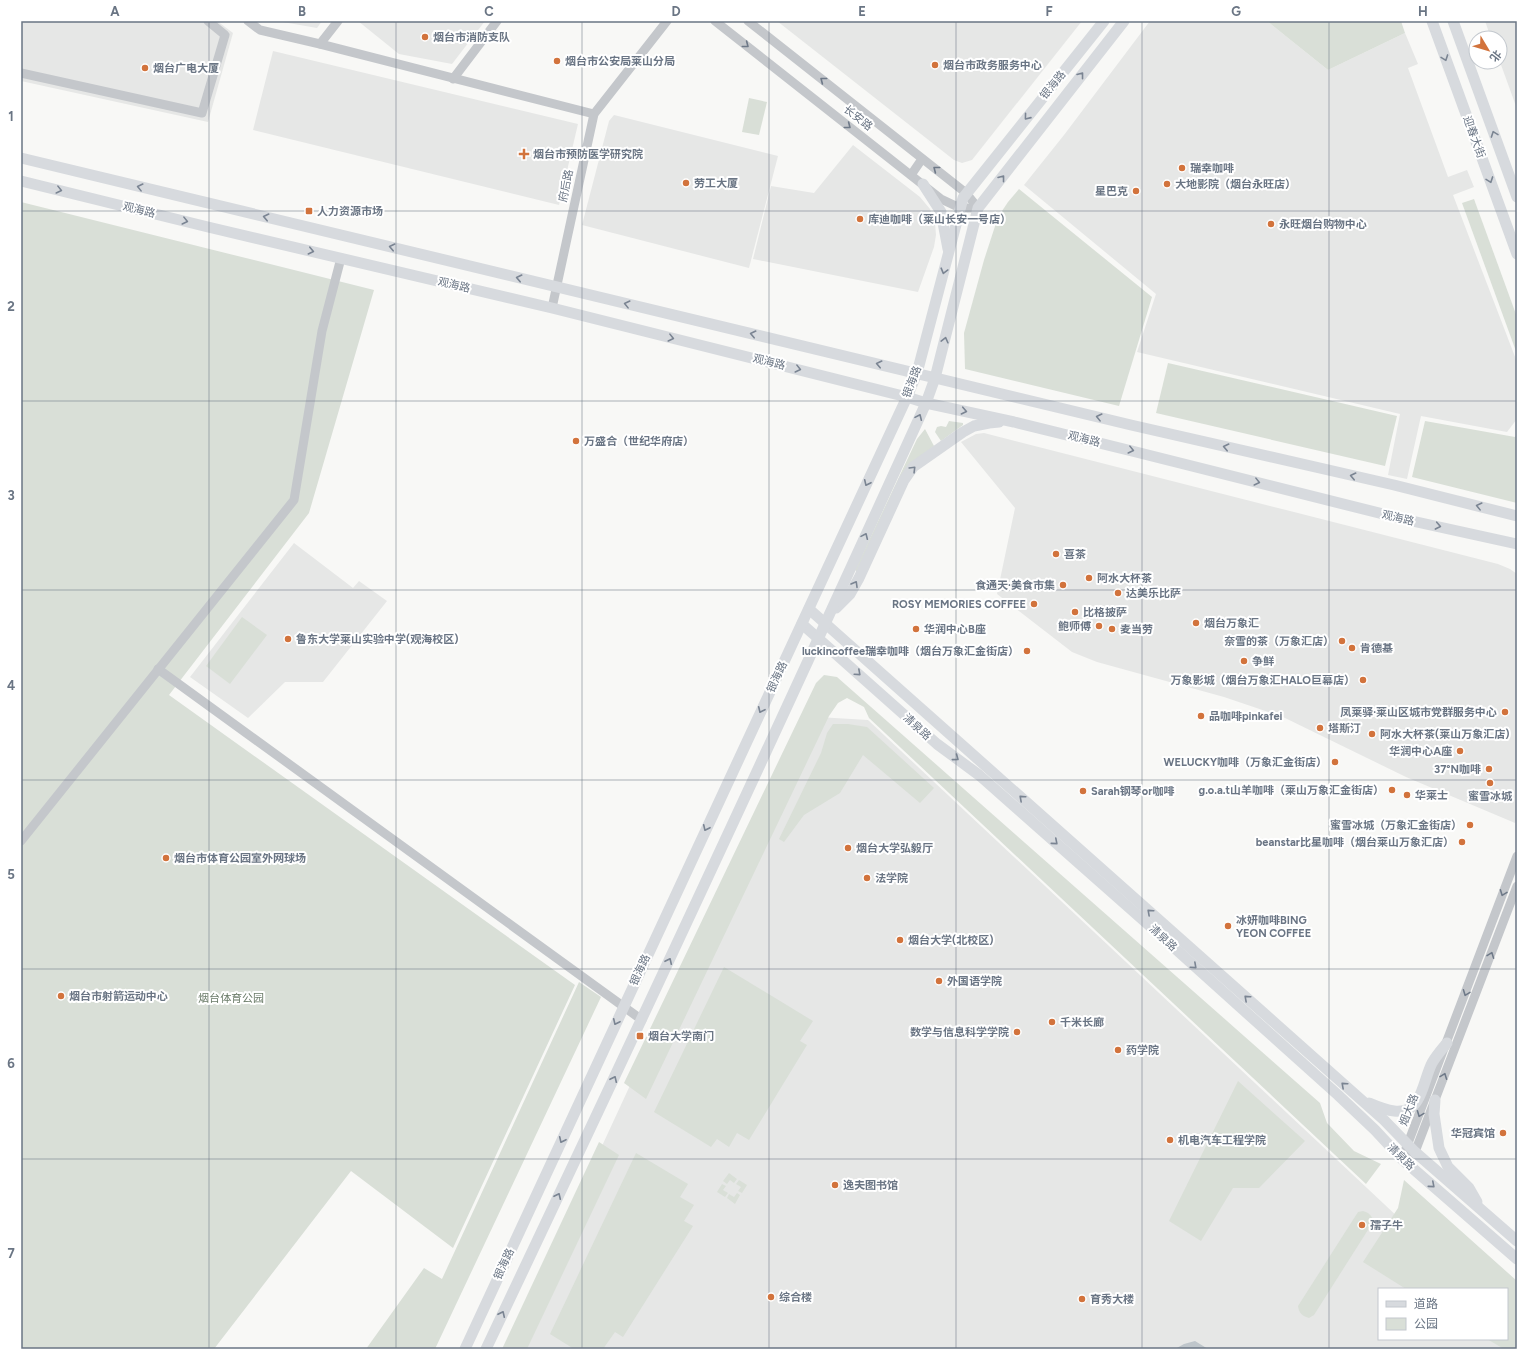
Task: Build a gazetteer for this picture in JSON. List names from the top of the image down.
{
  "streets": {
    "main road": [
      "银海路",
      "迎春大街",
      "观海路",
      "清泉路"
    ],
    "street": ["长安路", "府后路", "烟大路"]
  },
  "crossings": [
    ["银海路", "长安路"],
    ["银海路", "观海路"],
    ["银海路", "清泉路"],
    ["府后路", "观海路"],
    ["清泉路", "烟大路"]
  ],
  "parks": ["烟台体育公园"],
  "places": {
    "other": [
      "烟台市消防支队",
      "烟台市公安局莱山分局",
      "烟台市政务服务中心",
      "烟台广电大厦",
      "瑞幸咖啡",
      "劳工大厦",
      "大地影院（烟台永旺店）",
      "星巴克",
      "库迪咖啡（莱山长安一号店）",
      "永旺烟台购物中心",
      "万盛合（世纪华府店）",
      "喜茶",
      "阿水大杯茶",
      "食通天·美食市集",
      "达美乐比萨",
      "ROSY MEMORIES COFFEE",
      "比格披萨",
      "烟台万象汇",
      "鲍师傅",
      "华润中心B座",
      "麦当劳",
      "鲁东大学莱山实验中学(观海校区)",
      "奈雪的茶（万象汇店）",
      "肯德基",
      "luckincoffee瑞幸咖啡（烟台万象汇金街店）",
      "争鲜",
      "万象影城（烟台万象汇HALO巨幕店）",
      "凤莱驿·莱山区城市党群服务中心",
      "品咖啡pinkafei",
      "塔斯汀",
      "阿水大杯茶(莱山万象汇店)",
      "华润中心A座",
      "WELUCKY咖啡（万象汇金街店）",
      "37°N咖啡",
      "蜜雪冰城",
      "g.o.a.t山羊咖啡（莱山万象汇金街店）",
      "Sarah钢琴or咖啡",
      "华莱士",
      "蜜雪冰城（万象汇金街店）",
      "beanstar比星咖啡（烟台莱山万象汇店）",
      "烟台大学弘毅厅",
      "烟台市体育公园室外网球场",
      "法学院",
      "冰妍咖啡BING YEON COFFEE",
      "烟台大学(北校区)",
      "外国语学院",
      "烟台市射箭运动中心",
      "千米长廊",
      "数学与信息科学学院",
      "药学院",
      "华冠宾馆",
      "机电汽车工程学院",
      "逸夫图书馆",
      "孺子牛",
      "综合楼",
      "育秀大楼"
    ],
    "health": ["烟台市预防医学研究院"],
    "transit": ["人力资源市场", "烟台大学南门"]
  },
  "legend": ["道路", "公园"],
  "north": "bottom right",
  "grid": {
    "columns": [
      "A",
      "B",
      "C",
      "D",
      "E",
      "F",
      "G",
      "H"
    ],
    "rows": [
      "1",
      "2",
      "3",
      "4",
      "5",
      "6",
      "7"
    ]
  }
}
